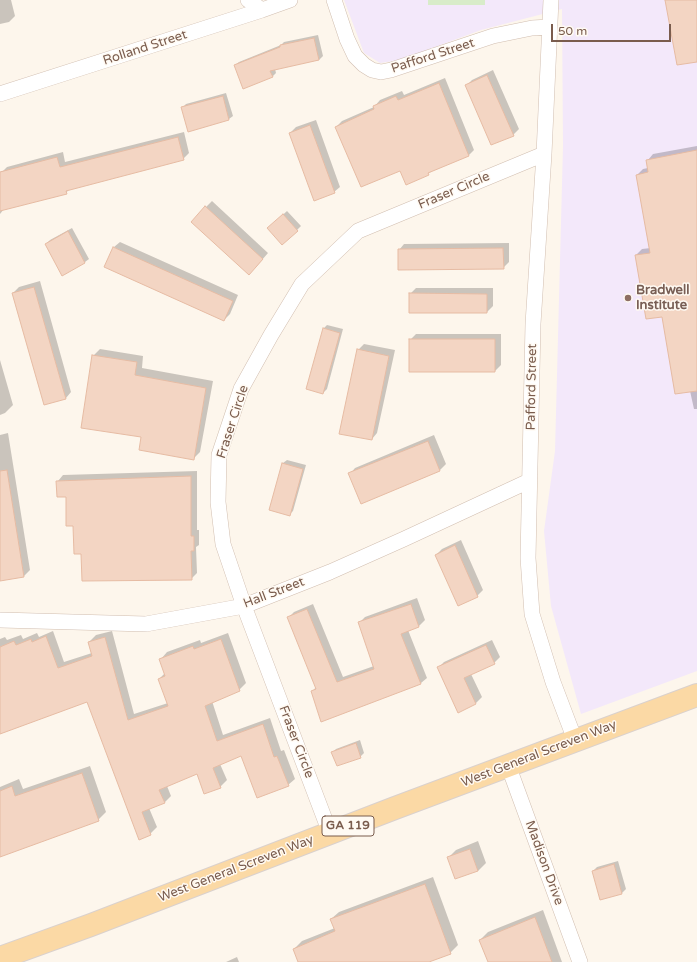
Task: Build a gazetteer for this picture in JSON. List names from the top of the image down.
{
  "streets": {
    "main road": ["West General Screven Way", "GA 119"],
    "street": [
      "Rolland Street",
      "Pafford Street",
      "Fraser Circle",
      "Hall Street",
      "Madison Drive"
    ]
  },
  "crossings": [
    ["Pafford Street", "Fraser Circle"],
    ["Pafford Street", "Hall Street"],
    ["Pafford Street", "West General Screven Way"],
    ["Fraser Circle", "Hall Street"],
    ["Fraser Circle", "West General Screven Way"],
    ["West General Screven Way", "Madison Drive"]
  ],
  "places": ["Bradwell Institute"],
  "scale_bar": "50 m"
}
